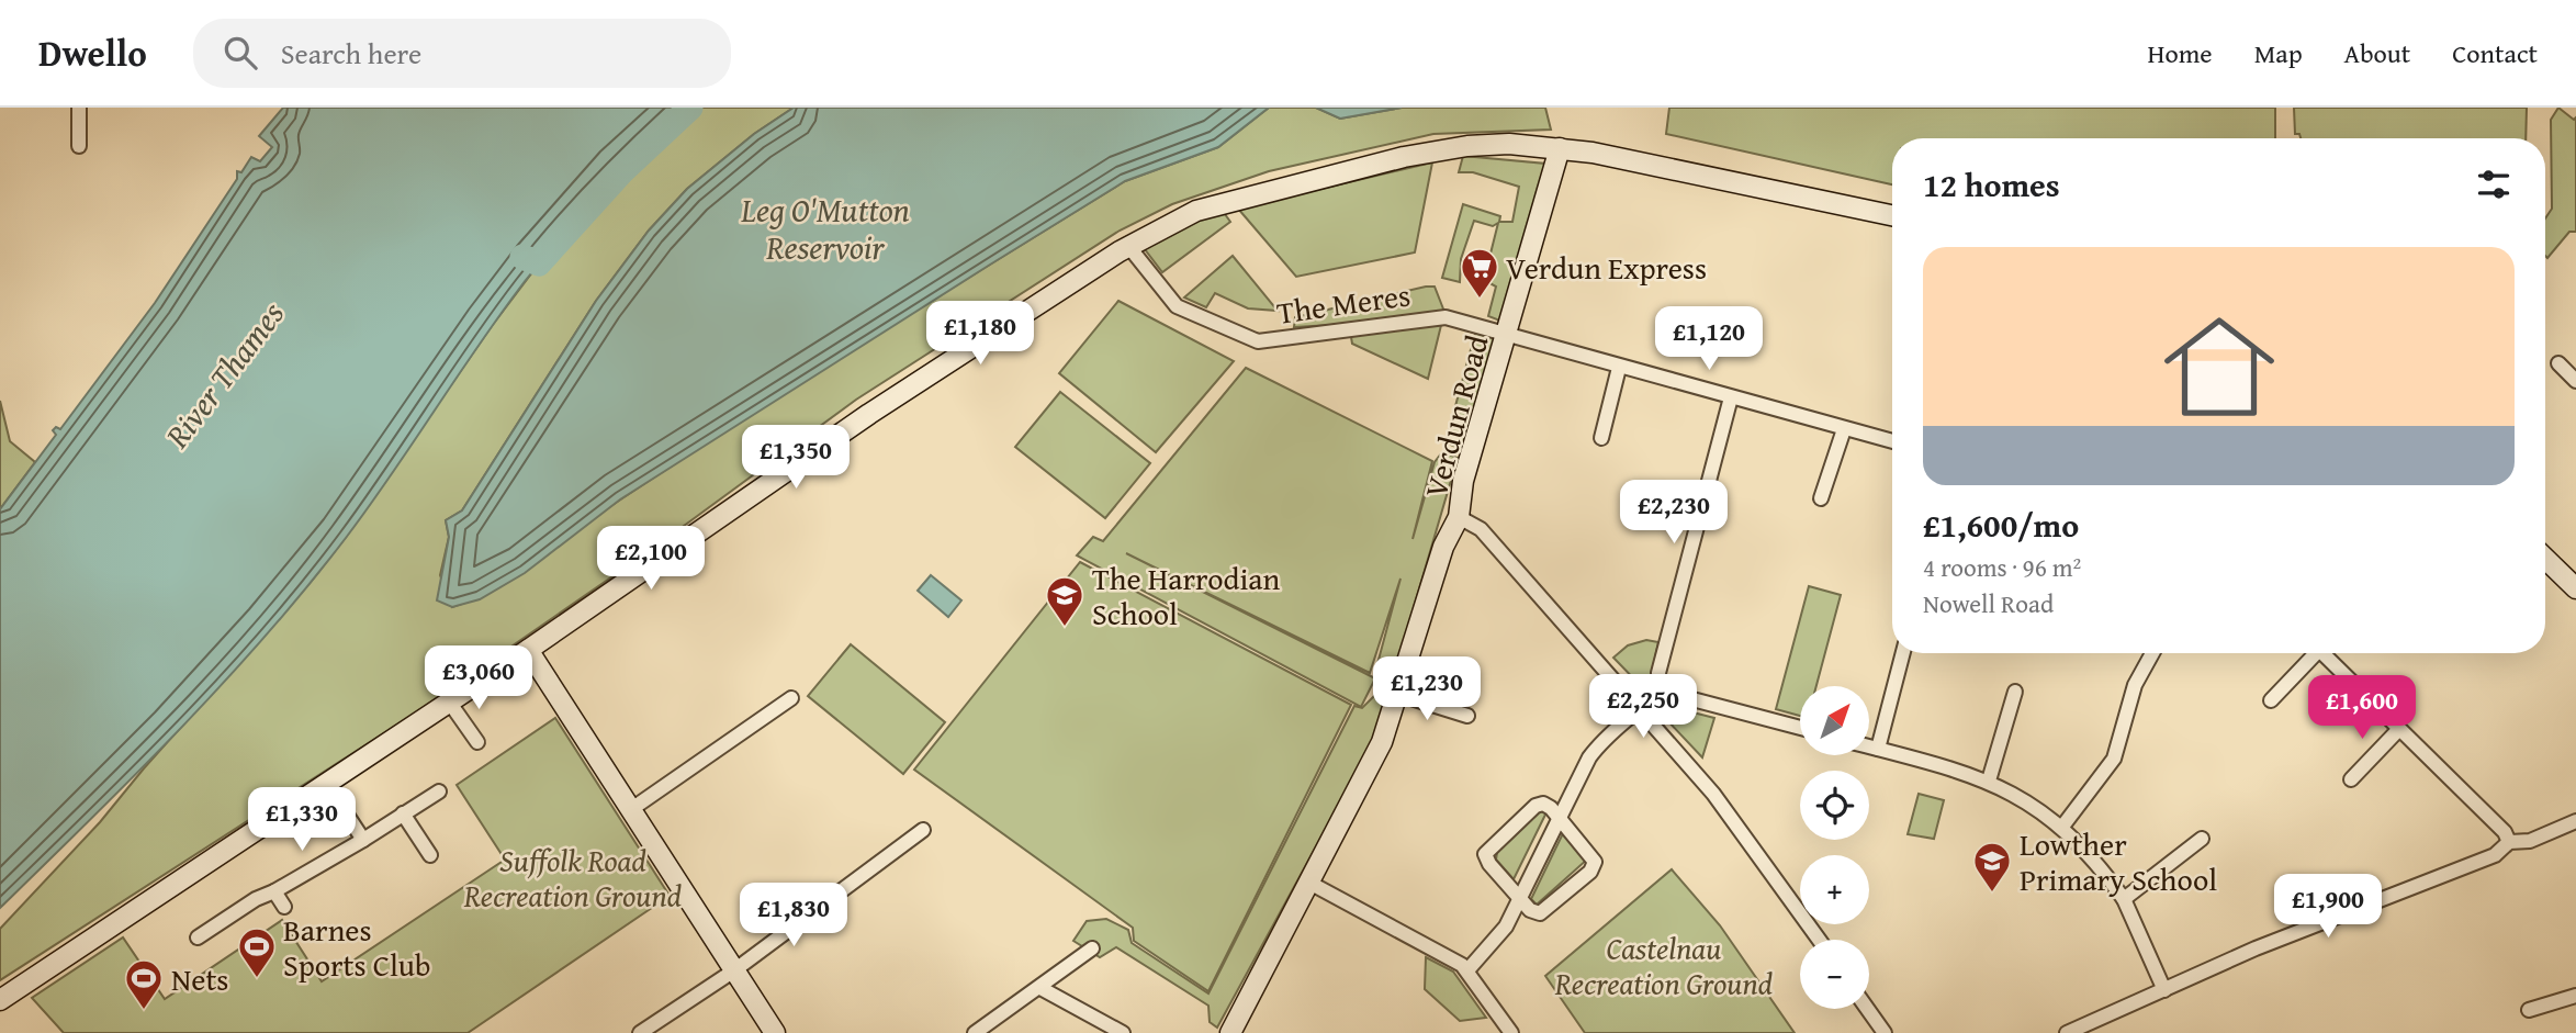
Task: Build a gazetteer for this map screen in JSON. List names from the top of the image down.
{
  "streets": {
    "main road": ["Verdun Road"],
    "street": ["The Meres"]
  },
  "crossings": [
    ["The Meres", "Verdun Road"]
  ],
  "water": ["Leg O'Mutton Reservoir", "River Thames"],
  "parks": ["Suffolk Road Recreation Ground", "Castelnau Recreation Ground"],
  "places": {
    "supermarket": ["Verdun Express"],
    "school or university": ["The Harrodian School", "Lowther Primary School"],
    "sports": ["Barnes Sports Club", "Nets"]
  },
  "north": "top right",
  "page": {
    "header": "Dwello",
    "search": "Search here",
    "nav": [
      "Home",
      "Map",
      "About",
      "Contact"
    ],
    "heading": "12 homes",
    "list": [
      {
        "name": "£1,600/mo",
        "note": "4 rooms · 96 m² · Nowell Road"
      }
    ],
    "price": [
      "£1,180",
      "£1,120",
      "£1,350",
      "£2,230",
      "£2,100",
      "£3,060",
      "£1,230",
      "£2,250",
      "£1,600",
      "£1,330",
      "£1,900",
      "£1,830"
    ],
    "map_buttons": ["+", "−"]
  }
}
